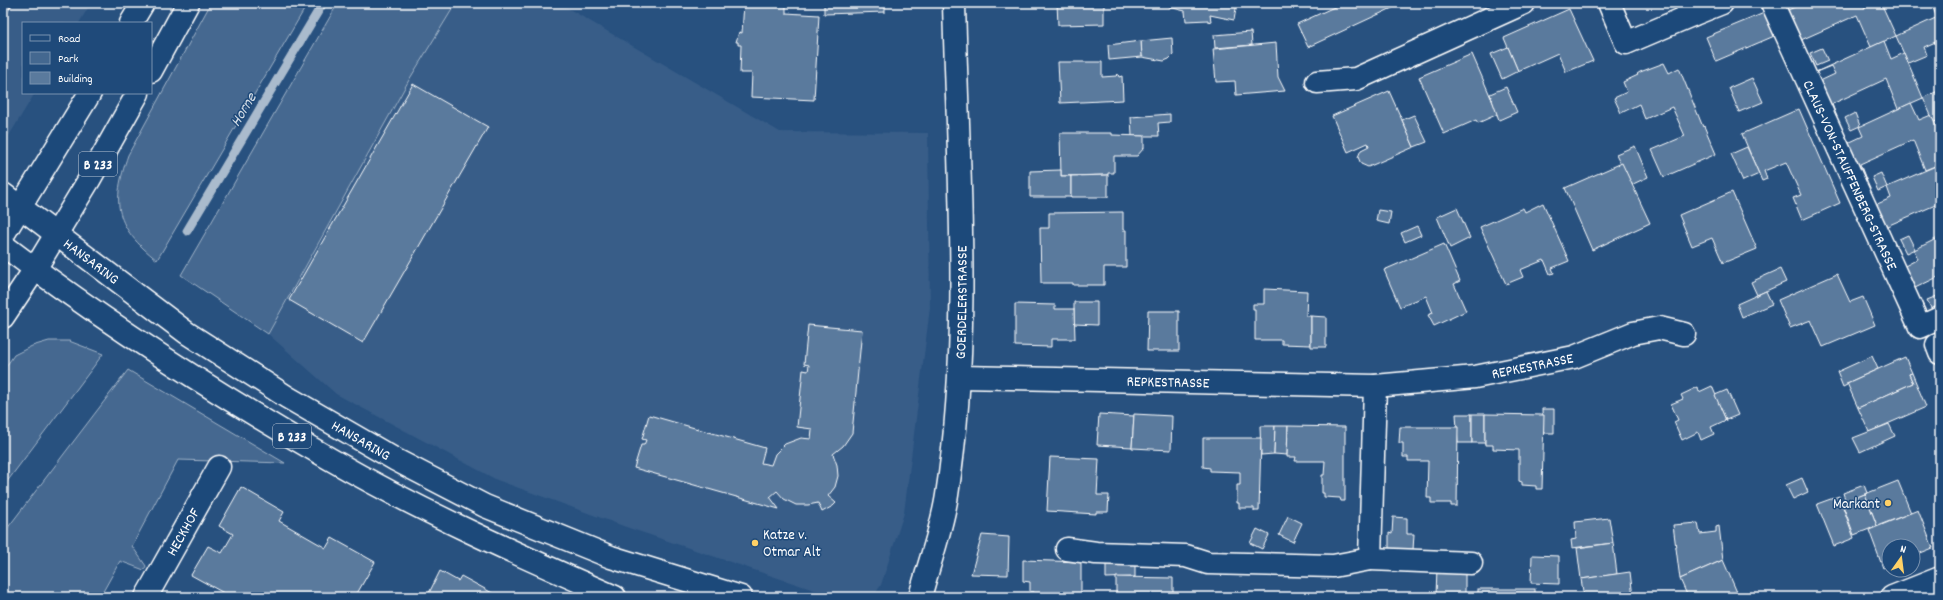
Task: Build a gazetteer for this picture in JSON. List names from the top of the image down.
{
  "streets": {
    "street": [
      "B 233",
      "CLAUS-VON-STAUFFENBERG-STRASSE",
      "HANSARING",
      "GOERDELERSTRASSE",
      "REPKESTRASSE",
      "HECKHOF"
    ]
  },
  "crossings": [
    ["B 233", "HANSARING"],
    ["GOERDELERSTRASSE", "REPKESTRASSE"]
  ],
  "water": ["Horne"],
  "places": ["Markant", "Katze v. Otmar Alt"],
  "legend": ["Road", "Park", "Building"],
  "north": "top"
}
